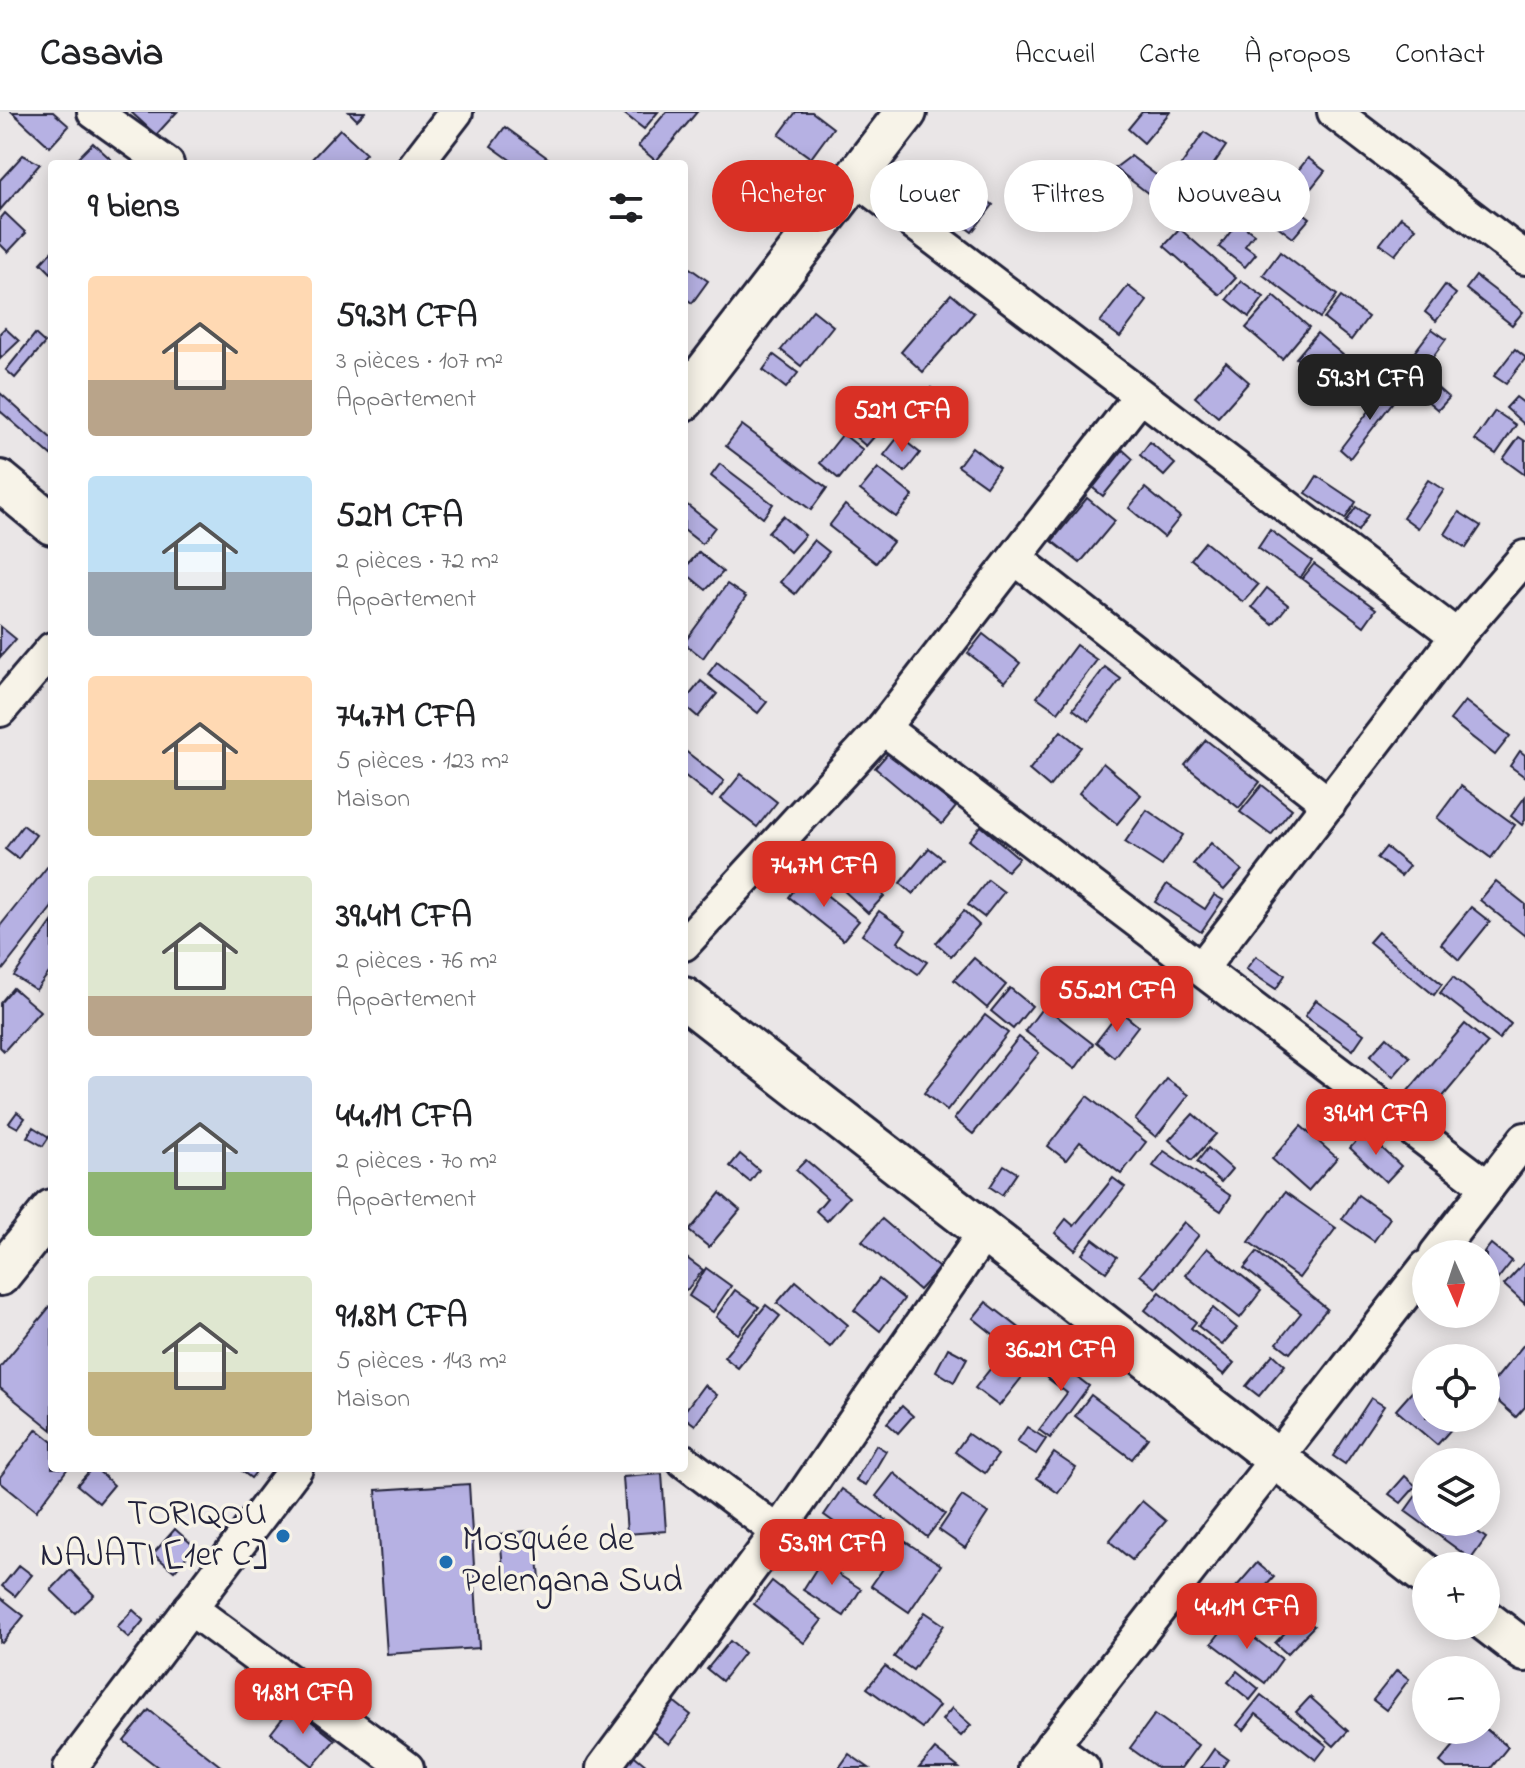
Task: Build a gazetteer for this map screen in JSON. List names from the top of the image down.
{
  "places": ["TORIQOU NAJATI [1er C]", "Mosquée de Pelengana Sud"],
  "north": "bottom",
  "page": {
    "header": "Casavia",
    "nav": [
      "Accueil",
      "Carte",
      "À propos",
      "Contact"
    ],
    "chip": [
      "Acheter",
      "Louer",
      "Filtres",
      "Nouveau"
    ],
    "heading": "9 biens",
    "list": [
      {
        "name": "59.3M CFA",
        "note": "3 pièces · 107 m² · Appartement"
      },
      {
        "name": "52M CFA",
        "note": "2 pièces · 72 m² · Appartement"
      },
      {
        "name": "74.7M CFA",
        "note": "5 pièces · 123 m² · Maison"
      },
      {
        "name": "39.4M CFA",
        "note": "2 pièces · 76 m² · Appartement"
      },
      {
        "name": "44.1M CFA",
        "note": "2 pièces · 70 m² · Appartement"
      },
      {
        "name": "91.8M CFA",
        "note": "5 pièces · 143 m² · Maison"
      }
    ],
    "price": [
      "59.3M CFA",
      "52M CFA",
      "74.7M CFA",
      "55.2M CFA",
      "39.4M CFA",
      "36.2M CFA",
      "53.9M CFA",
      "44.1M CFA",
      "91.8M CFA"
    ],
    "map_buttons": ["+", "−"]
  }
}
